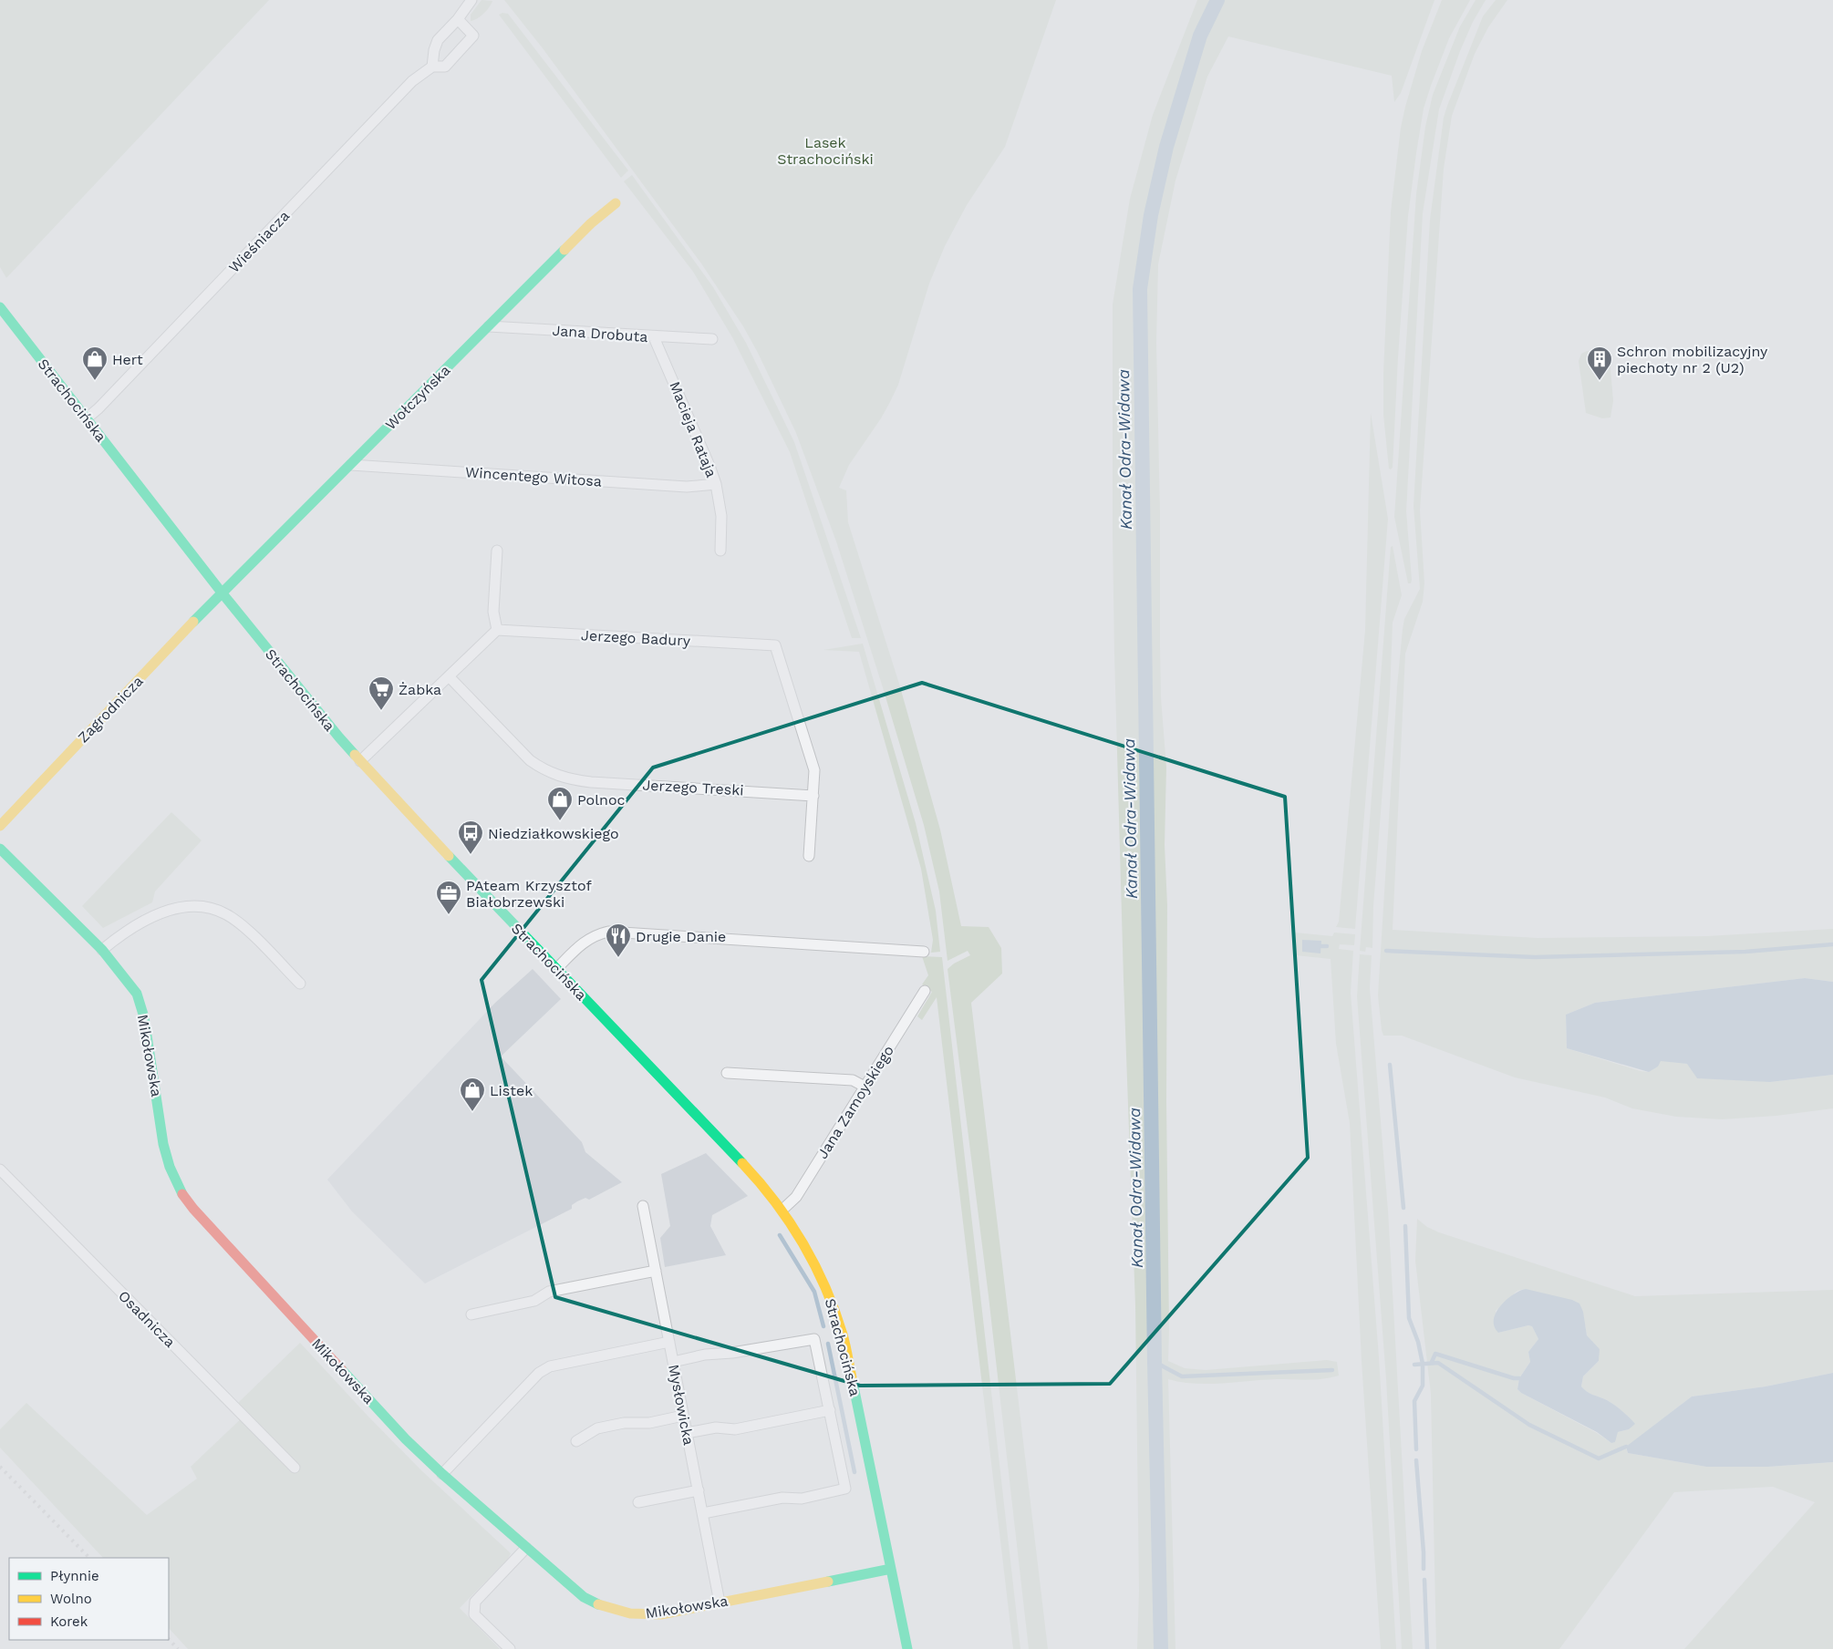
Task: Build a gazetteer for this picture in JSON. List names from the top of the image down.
{
  "streets": {
    "street": [
      "Wieśniacza",
      "Jana Drobuta",
      "Wołczyńska",
      "Strachocińska",
      "Macieja Rataja",
      "Wincentego Witosa",
      "Jerzego Badury",
      "Zagrodnicza",
      "Jerzego Treski",
      "Mikołowska",
      "Jana Zamoyskiego",
      "Osadnicza",
      "Mysłowicka"
    ]
  },
  "crossings": [
    ["Wieśniacza", "Strachocińska"],
    ["Jana Drobuta", "Wołczyńska"],
    ["Jana Drobuta", "Macieja Rataja"],
    ["Wołczyńska", "Strachocińska"],
    ["Wołczyńska", "Wincentego Witosa"],
    ["Wołczyńska", "Zagrodnicza"],
    ["Strachocińska", "Zagrodnicza"],
    ["Strachocińska", "Mikołowska"],
    ["Strachocińska", "Jana Zamoyskiego"],
    ["Macieja Rataja", "Wincentego Witosa"],
    ["Jerzego Badury", "Jerzego Treski"],
    ["Mikołowska", "Mysłowicka"]
  ],
  "water": ["Kanał Odra-Widawa"],
  "parks": ["Lasek Strachociński"],
  "places": {
    "shop": ["Hert", "Polnoc", "Listek"],
    "building": ["Schron mobilizacyjny piechoty nr 2 (U2)"],
    "supermarket": ["Żabka"],
    "bus stop": ["Niedziałkowskiego"],
    "office": ["PAteam Krzysztof Białobrzewski"],
    "restaurant": ["Drugie Danie"]
  },
  "legend": ["Płynnie", "Wolno", "Korek"]
}
